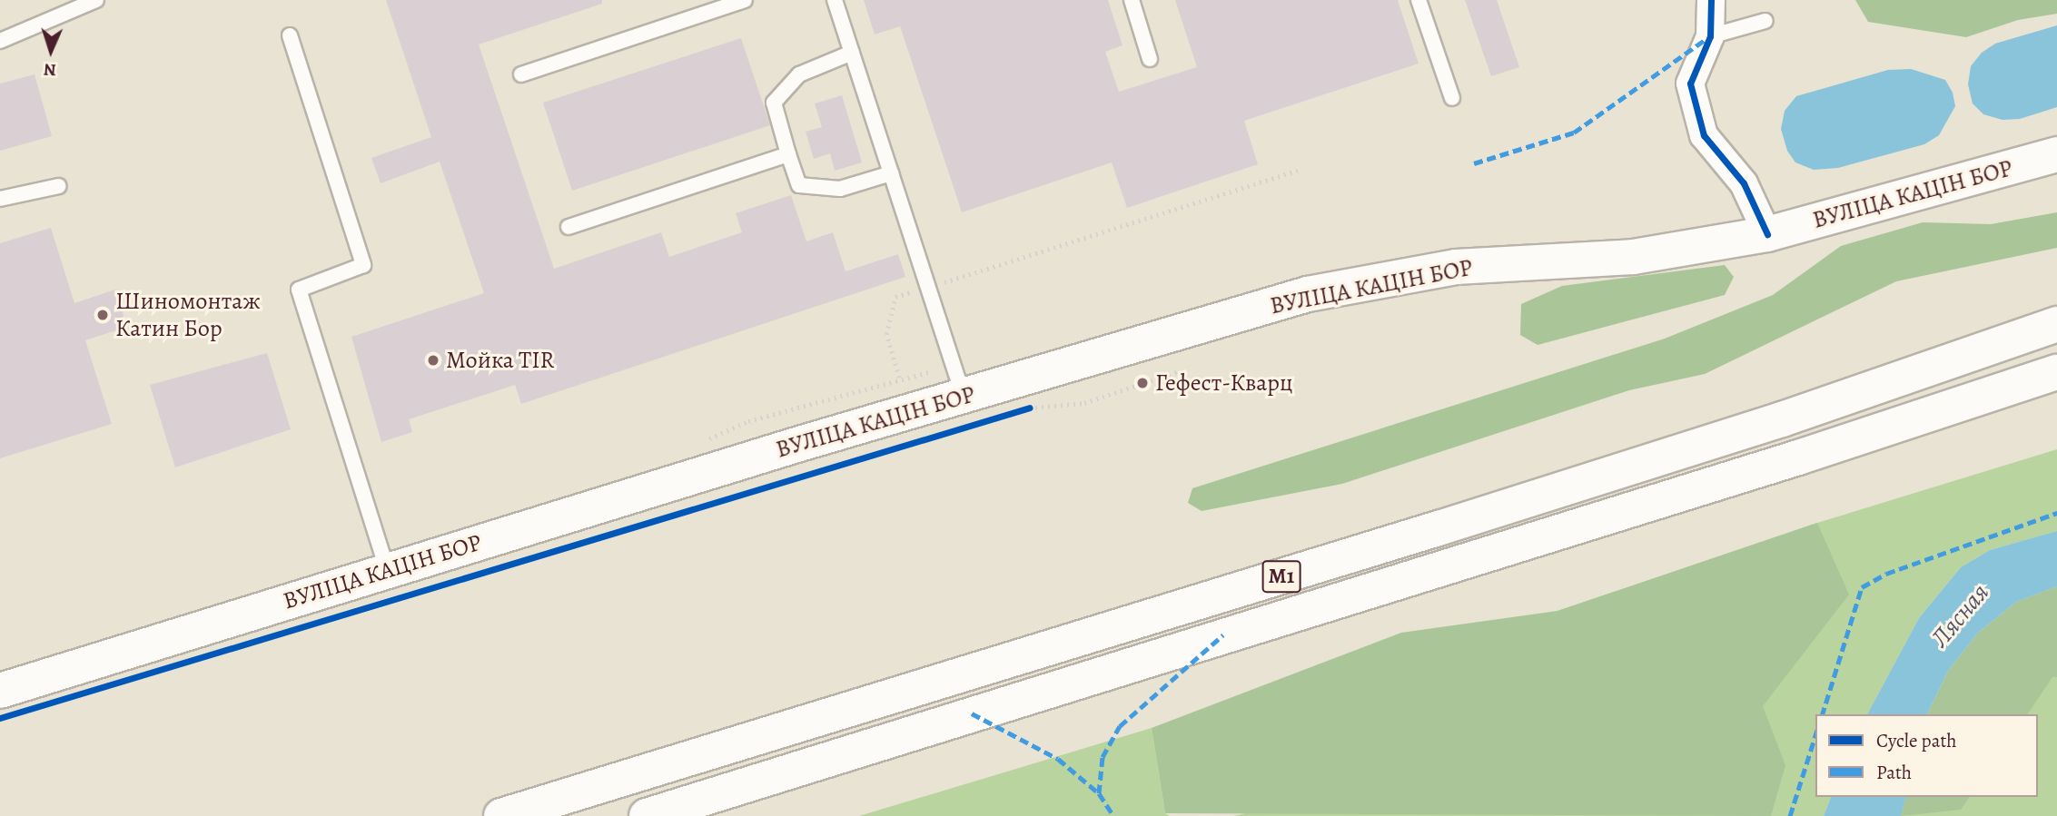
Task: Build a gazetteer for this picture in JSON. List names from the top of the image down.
{
  "streets": {
    "main road": ["ВУЛІЦА КАЦІН БОР", "М1"]
  },
  "water": ["Лясная"],
  "places": ["Шиномонтаж Катин Бор", "Мойка TIR", "Гефест-Кварц"],
  "legend": ["Cycle path", "Path"],
  "north": "bottom"
}
